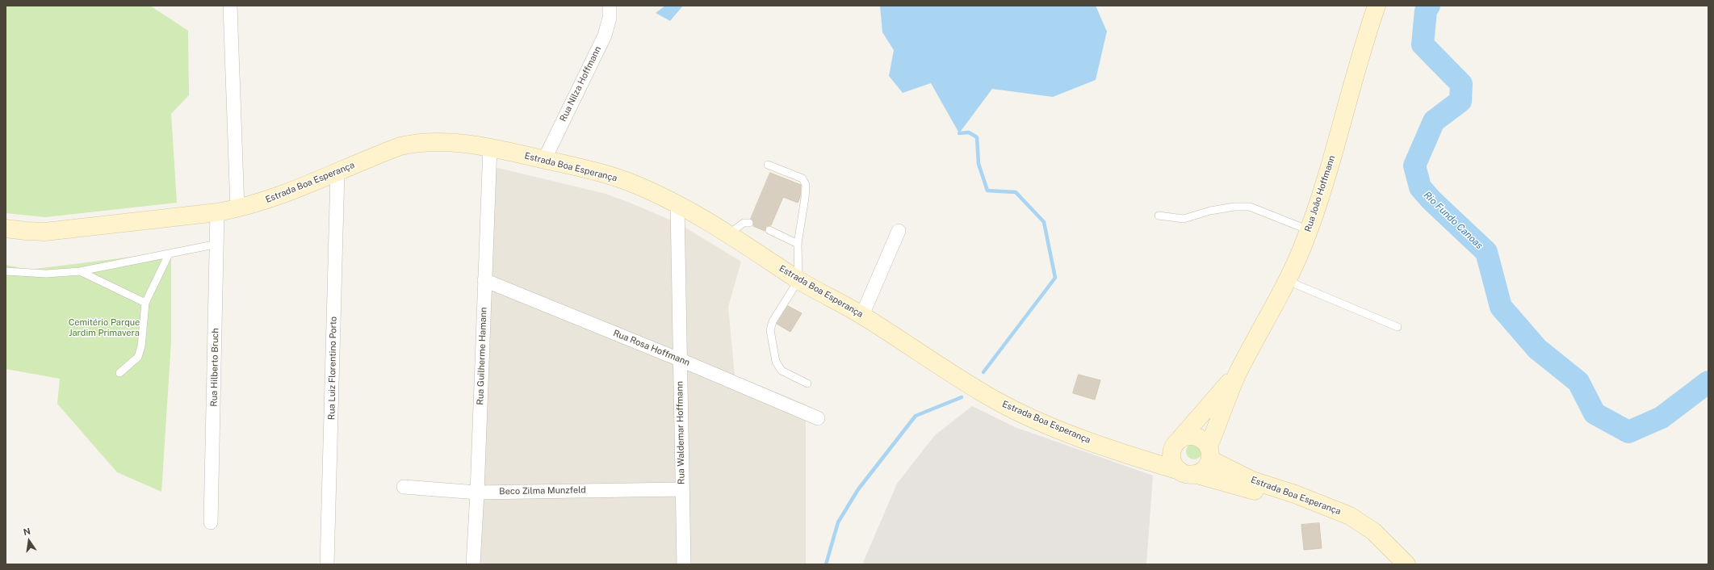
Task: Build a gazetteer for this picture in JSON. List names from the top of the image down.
{
  "streets": {
    "street": [
      "Rua Nilza Hoffmann",
      "Estrada Boa Esperança",
      "Rua João Hoffmann",
      "Rua Rosa Hoffmann",
      "Rua Guilherme Hamann",
      "Rua Hilberto Bruch",
      "Rua Luiz Florentino Porto",
      "Rua Waldemar Hoffmann",
      "Beco Zilma Munzfeld"
    ]
  },
  "crossings": [
    ["Rua Nilza Hoffmann", "Estrada Boa Esperança"],
    ["Estrada Boa Esperança", "Rua João Hoffmann"],
    ["Estrada Boa Esperança", "Rua Guilherme Hamann"],
    ["Estrada Boa Esperança", "Rua Hilberto Bruch"],
    ["Estrada Boa Esperança", "Rua Luiz Florentino Porto"],
    ["Estrada Boa Esperança", "Rua Waldemar Hoffmann"],
    ["Rua Rosa Hoffmann", "Rua Guilherme Hamann"],
    ["Rua Rosa Hoffmann", "Rua Waldemar Hoffmann"],
    ["Rua Guilherme Hamann", "Beco Zilma Munzfeld"],
    ["Rua Waldemar Hoffmann", "Beco Zilma Munzfeld"]
  ],
  "water": ["Rio Fundo Canoas"],
  "parks": ["Cemitério Parque Jardim Primavera"],
  "north": "top"
}
